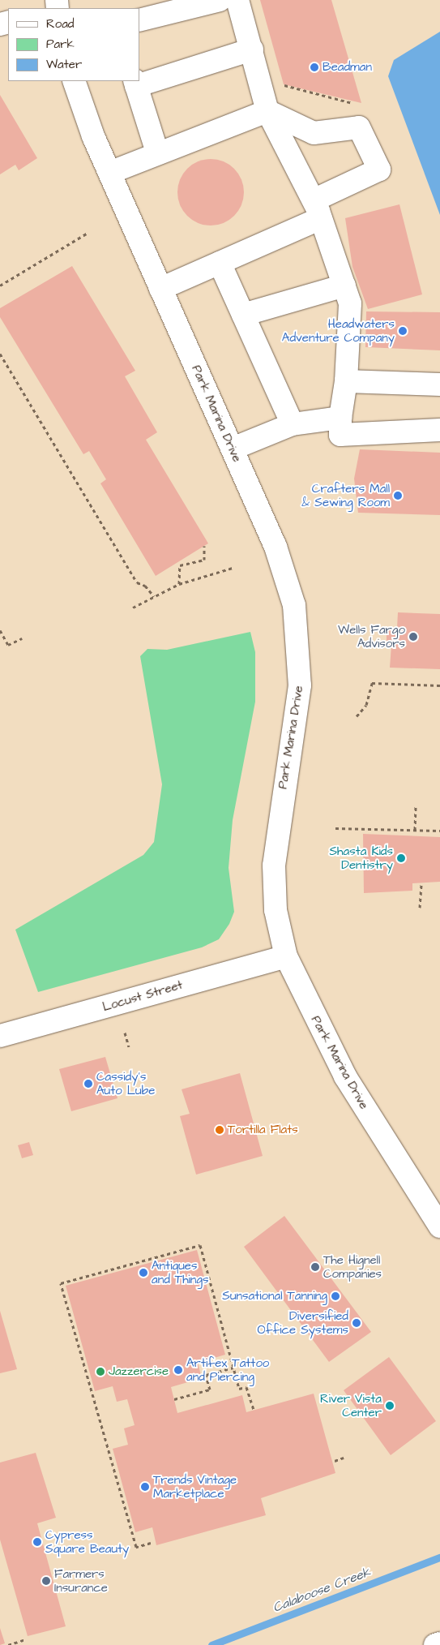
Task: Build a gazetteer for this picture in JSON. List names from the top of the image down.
{
  "streets": {
    "main road": ["Park Marina Drive", "Locust Street"]
  },
  "crossings": [
    ["Park Marina Drive", "Locust Street"]
  ],
  "water": ["Calaboose Creek"],
  "places": [
    "Beadman",
    "Headwaters Adventure Company",
    "Crafters Mall & Sewing Room",
    "Wells Fargo Advisors",
    "Shasta Kids Dentistry",
    "Cassidy's Auto Lube",
    "Tortilla Flats",
    "The Hignell Companies",
    "Antiques and Things",
    "Sunsational Tanning",
    "Diversified Office Systems",
    "Artifex Tattoo and Piercing",
    "Jazzercise",
    "River Vista Center",
    "Trends Vintage Marketplace",
    "Cypress Square Beauty",
    "Farmers Insurance"
  ],
  "legend": ["Road", "Park", "Water"]
}
